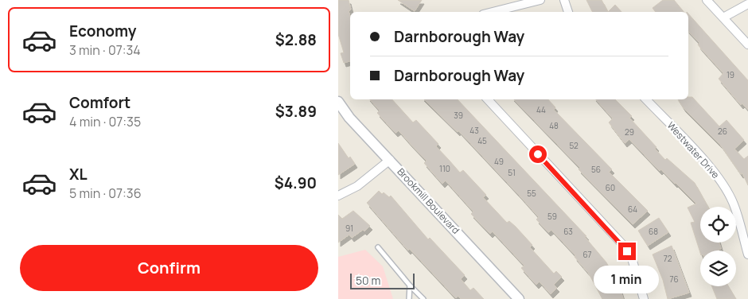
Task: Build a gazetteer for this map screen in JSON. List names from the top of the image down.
{
  "streets": {
    "street": ["Westwater Drive", "Brookmill Boulevard"]
  },
  "house_numbers": [
    "19",
    "44",
    "39",
    "48",
    "43",
    "26",
    "29",
    "45",
    "52",
    "49",
    "110",
    "56",
    "51",
    "60",
    "55",
    "64",
    "59",
    "91",
    "63",
    "68",
    "67",
    "72",
    "76"
  ],
  "scale_bar": "50 m",
  "page": {
    "list": [
      {
        "name": "Economy",
        "note": "3 min · 07:34",
        "value": "$2.88"
      },
      {
        "name": "Comfort",
        "note": "4 min · 07:35",
        "value": "$3.89"
      },
      {
        "name": "XL",
        "note": "5 min · 07:36",
        "value": "$4.90"
      }
    ],
    "banner": ["Darnborough Way", "Darnborough Way"],
    "buttons": "Confirm",
    "bubble": "1 min",
    "scale": "50 m"
  }
}
